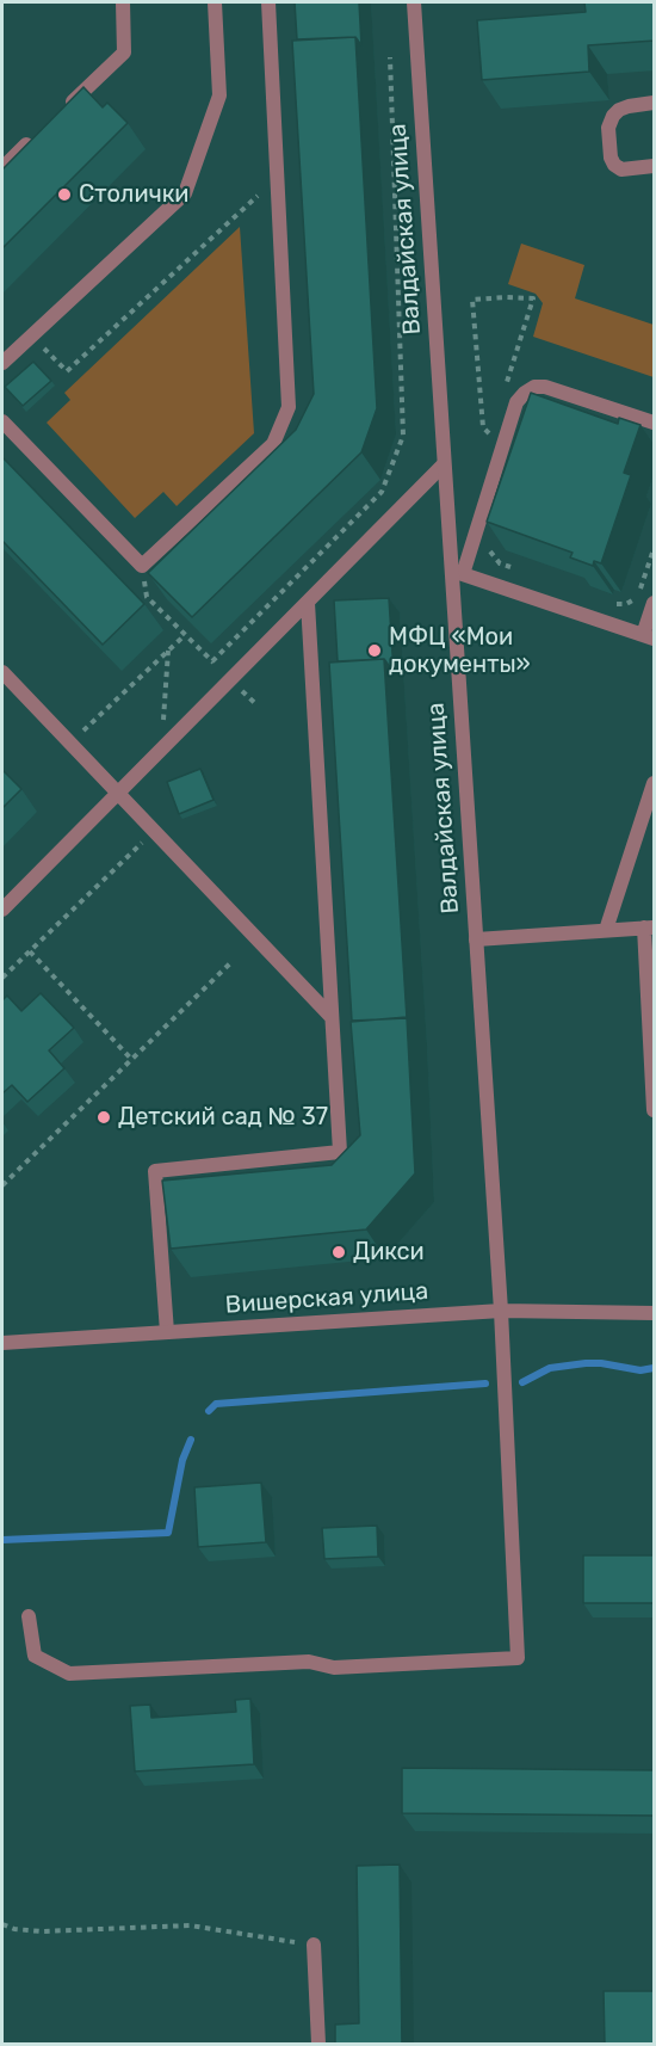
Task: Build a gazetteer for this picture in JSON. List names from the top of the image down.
{
  "streets": {
    "street": ["Валдайская улица", "Вишерская улица"]
  },
  "crossings": [
    ["Валдайская улица", "Вишерская улица"]
  ],
  "places": [
    "Столички",
    "МФЦ «Мои документы»",
    "Детский сад № 37",
    "Дикси"
  ]
}
